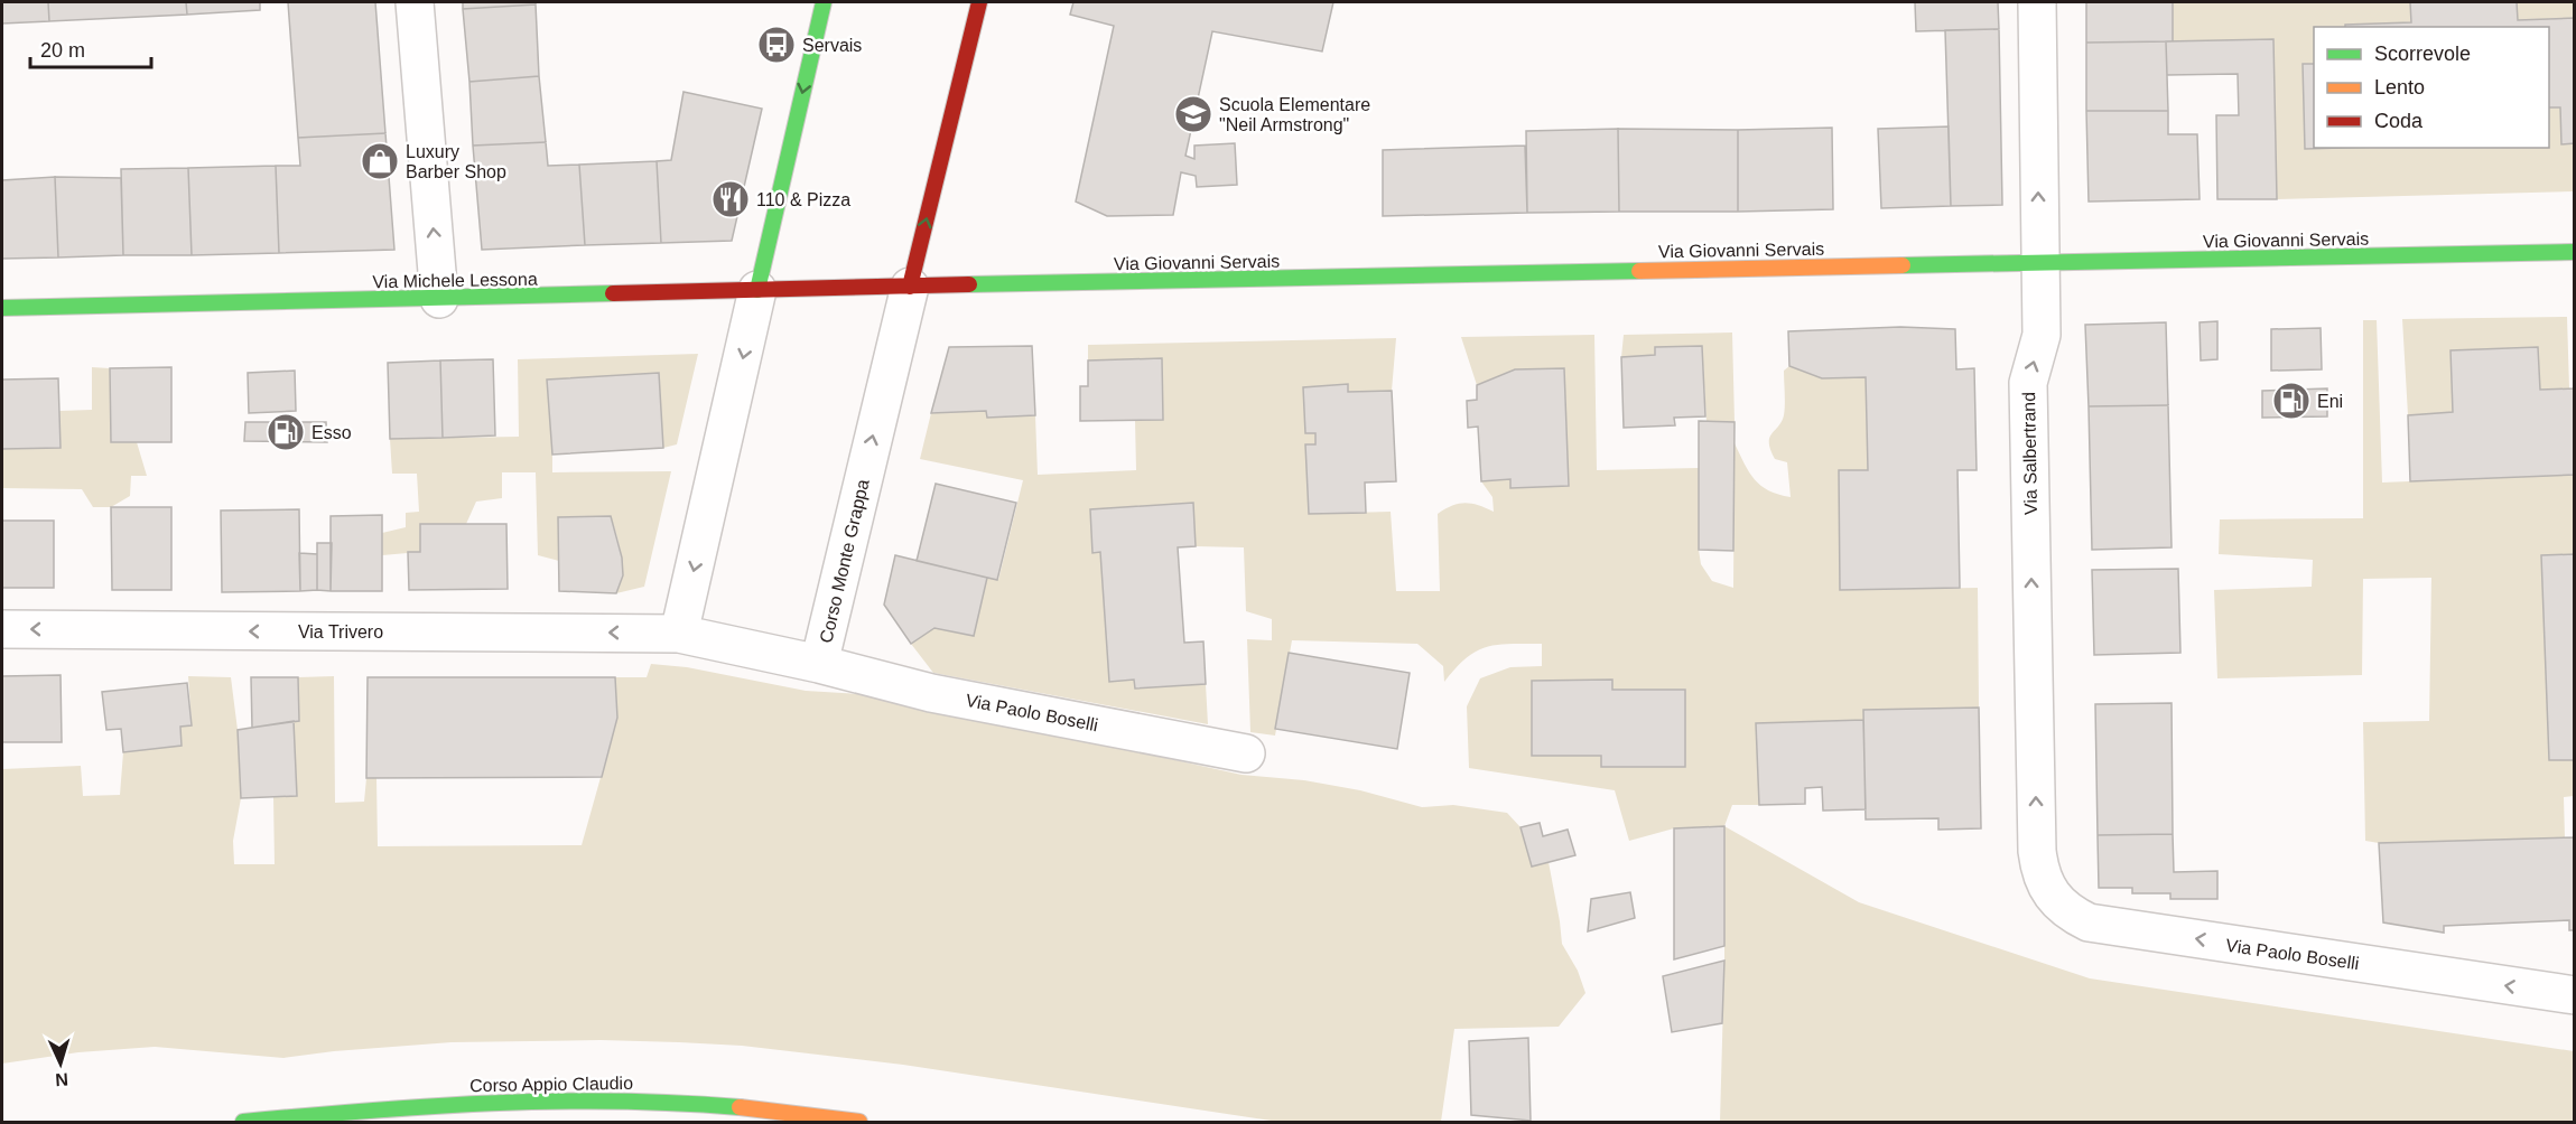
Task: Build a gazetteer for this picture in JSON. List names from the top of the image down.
{
  "streets": {
    "street": [
      "Via Giovanni Servais",
      "Via Michele Lessona",
      "Via Salbertrand",
      "Corso Monte Grappa",
      "Via Trivero",
      "Via Paolo Boselli",
      "Corso Appio Claudio"
    ]
  },
  "crossings": [
    ["Via Giovanni Servais", "Via Michele Lessona"],
    ["Via Giovanni Servais", "Via Salbertrand"],
    ["Via Giovanni Servais", "Corso Monte Grappa"],
    ["Via Michele Lessona", "Corso Monte Grappa"],
    ["Via Salbertrand", "Via Paolo Boselli"],
    ["Corso Monte Grappa", "Via Trivero"],
    ["Corso Monte Grappa", "Via Paolo Boselli"]
  ],
  "one_way": ["Via Salbertrand", "Via Trivero", "Via Paolo Boselli"],
  "places": {
    "bus stop": ["Servais"],
    "school or university": ["Scuola Elementare \"Neil Armstrong\""],
    "shop": ["Luxury Barber Shop"],
    "restaurant": ["110 & Pizza"],
    "fuel station": ["Eni", "Esso"]
  },
  "legend": ["Scorrevole", "Lento", "Coda"],
  "scale_bar": "20 m",
  "north": "bottom"
}
